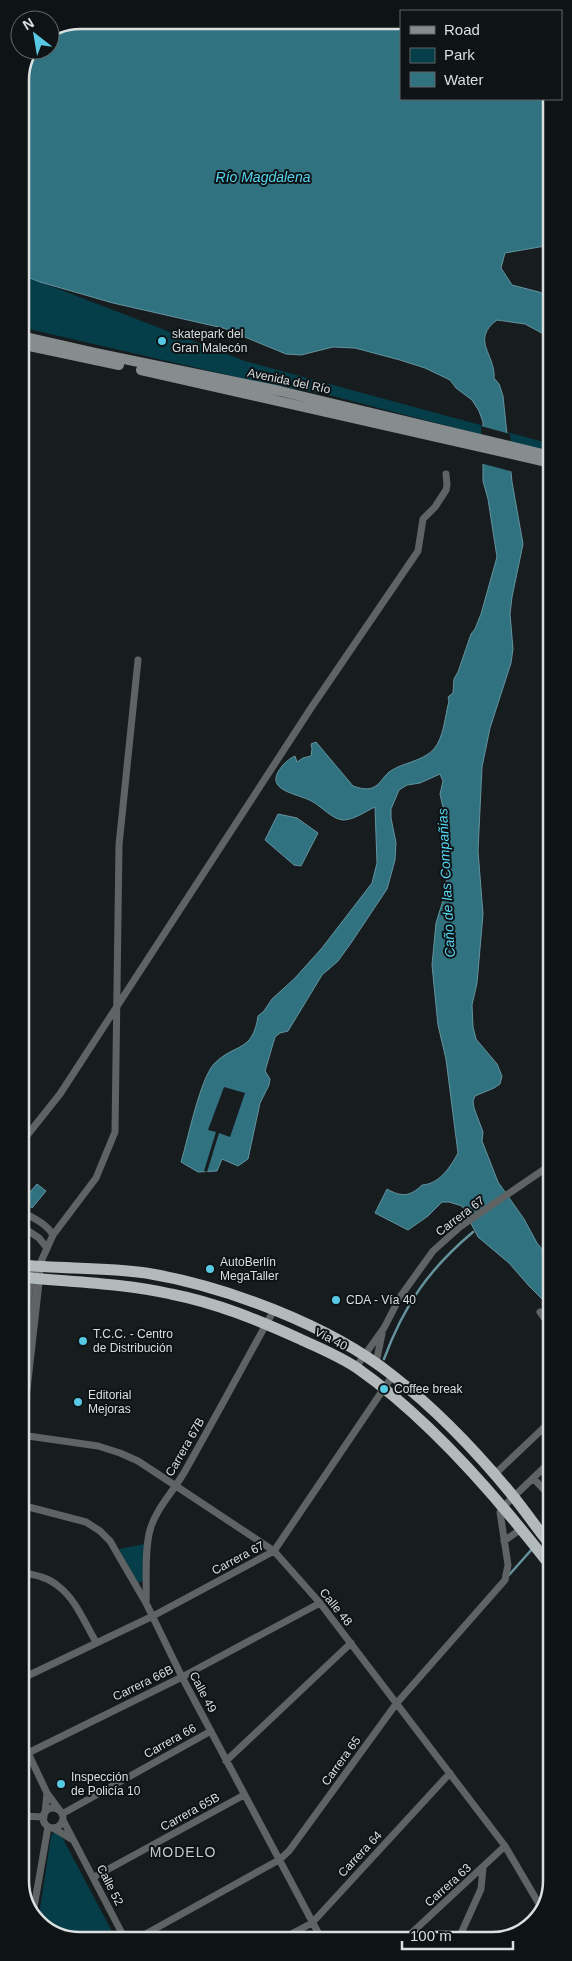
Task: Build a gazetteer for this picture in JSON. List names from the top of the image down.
{
  "streets": {
    "highway": ["Vía 40"],
    "main road": ["Avenida del Río"],
    "street": [
      "Carrera 67",
      "Carrera 67B",
      "Calle 48",
      "Carrera 66B",
      "Calle 49",
      "Carrera 66",
      "Carrera 65",
      "Carrera 65B",
      "Carrera 64",
      "Calle 52",
      "Carrera 63"
    ]
  },
  "crossings": [
    ["Carrera 67", "Vía 40"],
    ["Carrera 67", "Calle 48"],
    ["Carrera 67", "Calle 49"],
    ["Vía 40", "Carrera 67B"],
    ["Vía 40", "Carrera 65"],
    ["Carrera 67B", "Calle 48"],
    ["Carrera 67B", "Calle 49"],
    ["Calle 48", "Carrera 66B"],
    ["Calle 48", "Carrera 65"],
    ["Calle 48", "Carrera 64"],
    ["Calle 48", "Carrera 63"],
    ["Carrera 66B", "Calle 49"],
    ["Calle 49", "Carrera 66"],
    ["Calle 49", "Carrera 65"],
    ["Calle 49", "Carrera 65B"],
    ["Calle 49", "Carrera 64"],
    ["Carrera 66", "Calle 52"],
    ["Carrera 65B", "Calle 52"]
  ],
  "districts": ["MODELO"],
  "water": ["Río Magdalena", "Caño de las Compañias"],
  "places": [
    "skatepark del Gran Malecón",
    "AutoBerlín MegaTaller",
    "CDA - Vía 40",
    "T.C.C. - Centro de Distribución",
    "Coffee break",
    "Editorial Mejoras",
    "Inspección de Policía 10"
  ],
  "legend": ["Road", "Park", "Water"],
  "scale_bar": "100 m",
  "north": "top left"
}
